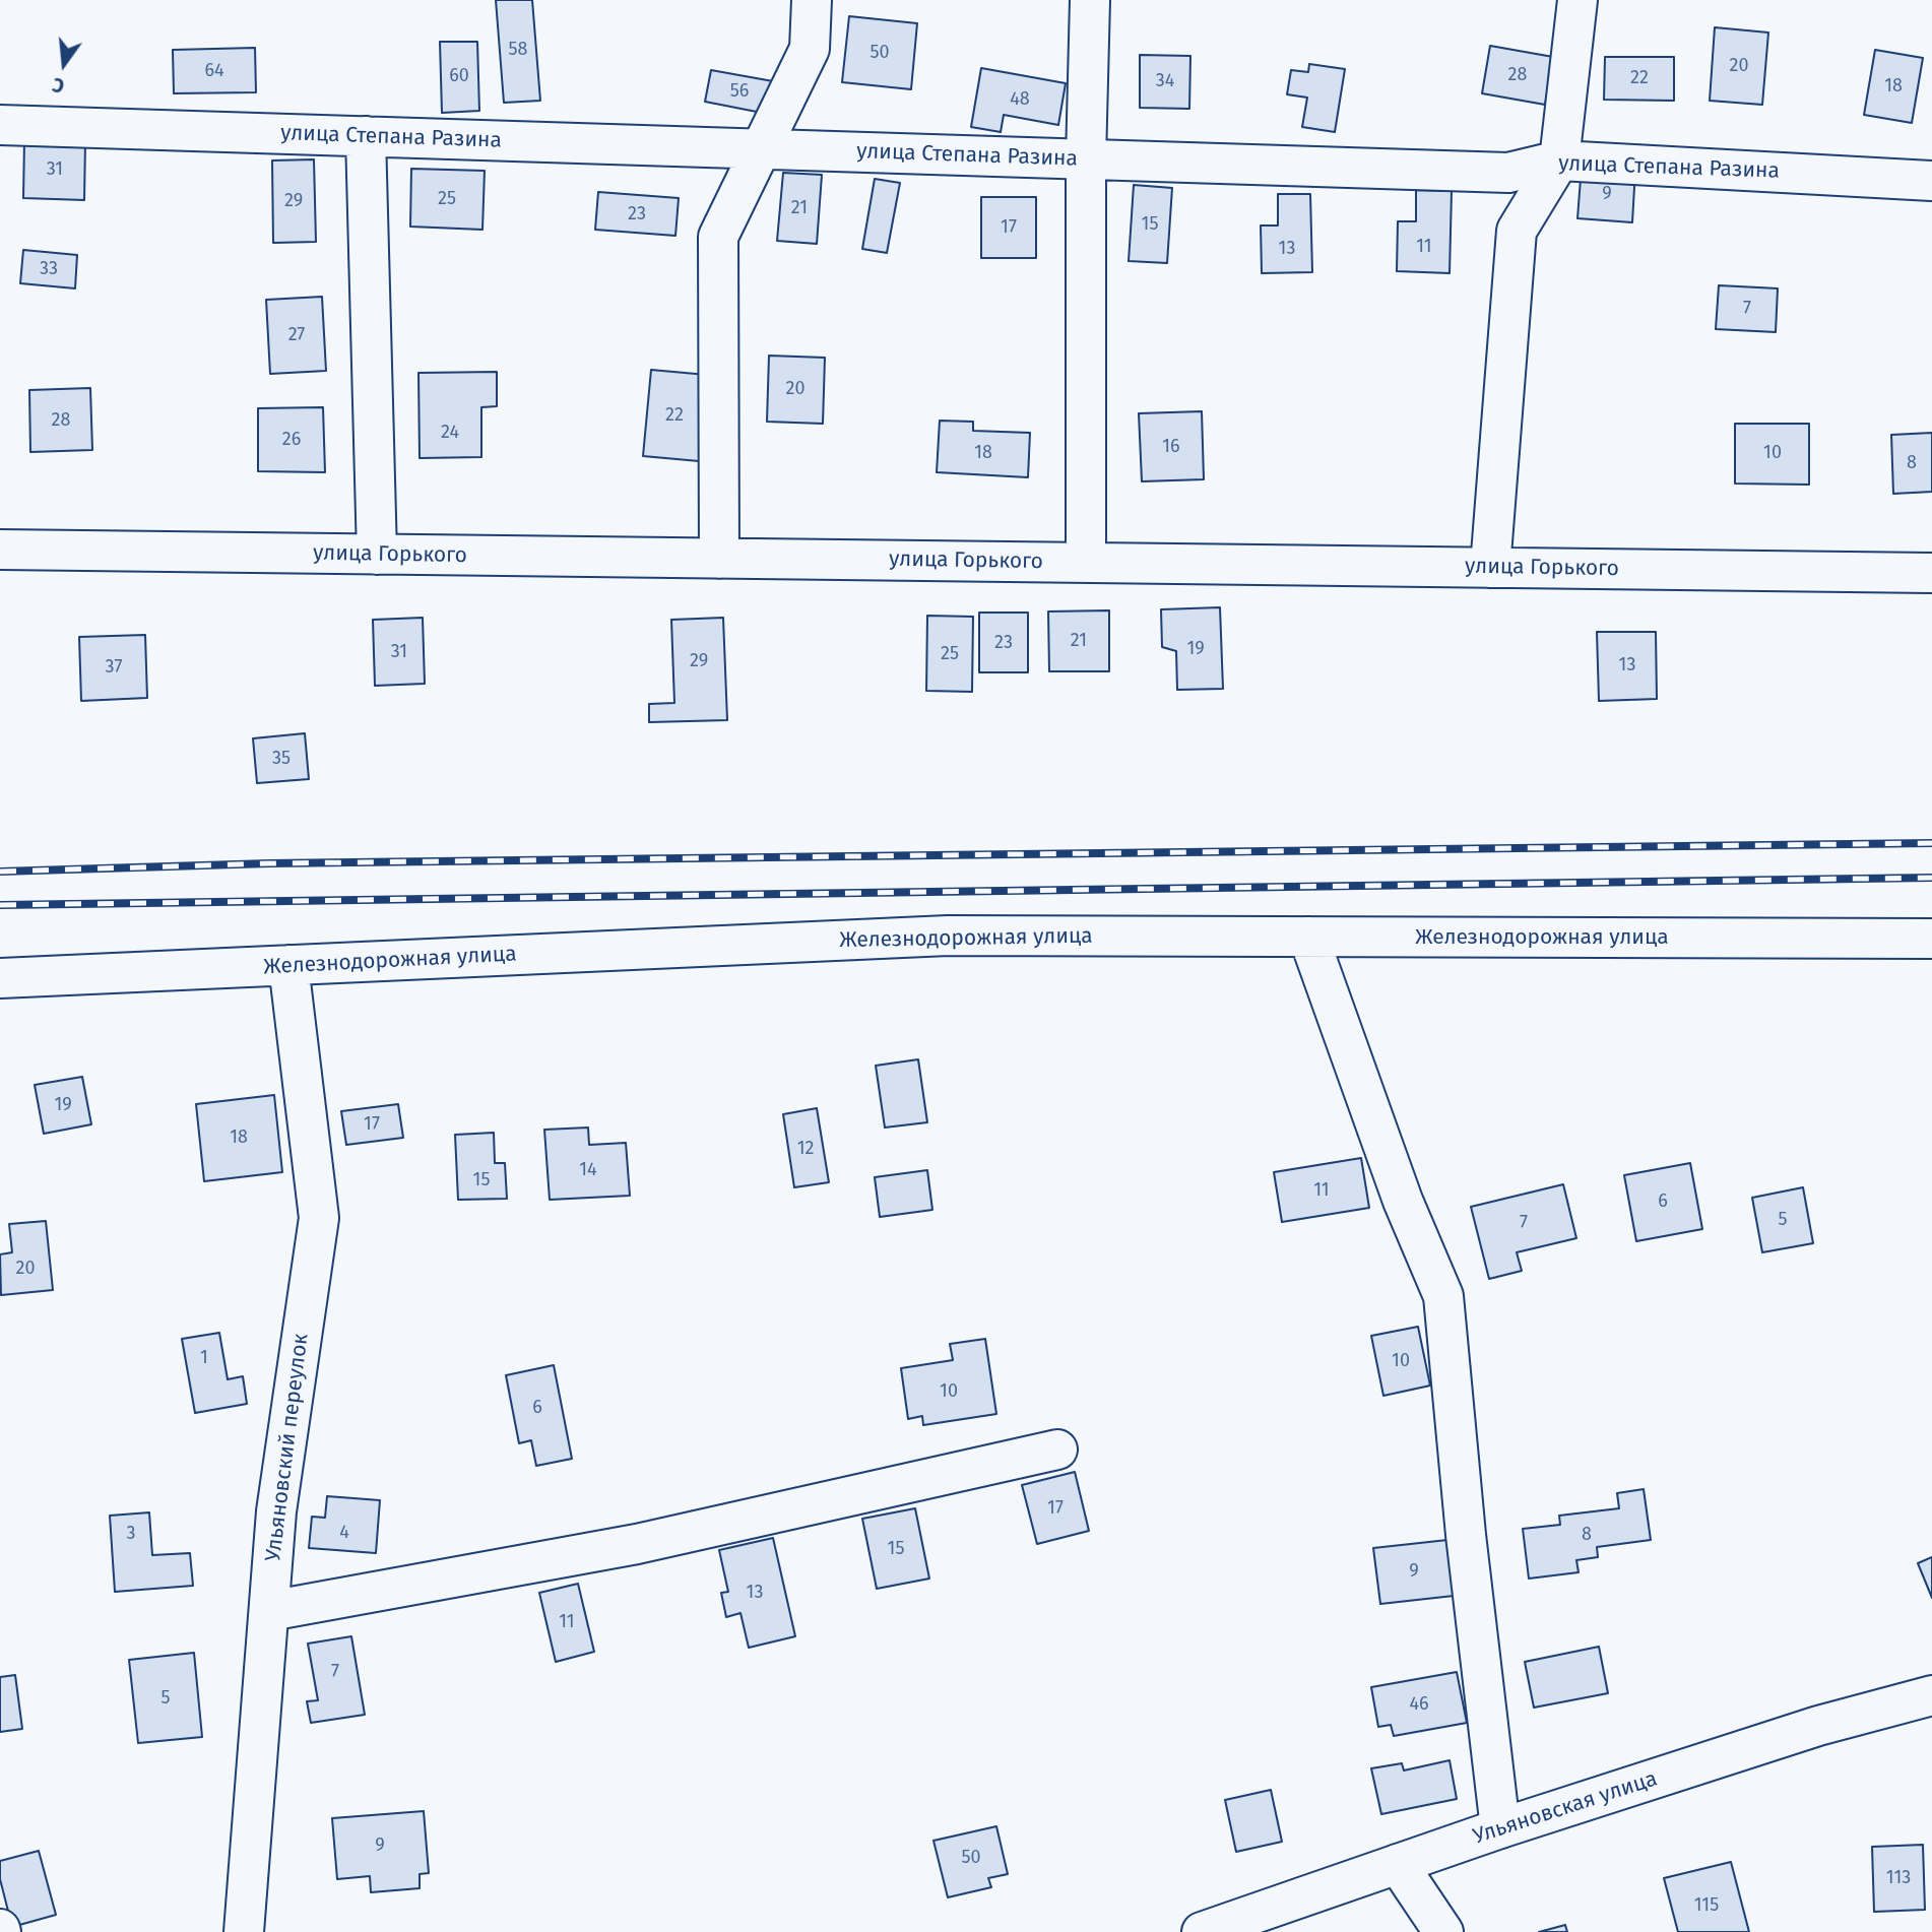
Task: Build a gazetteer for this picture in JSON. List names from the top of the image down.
{
  "streets": {
    "street": [
      "улица Степана Разина",
      "улица Горького",
      "Железнодорожная улица",
      "Ульяновский переулок",
      "Ульяновская улица"
    ]
  },
  "crossings": [
    ["Железнодорожная улица", "Ульяновский переулок"]
  ],
  "house_numbers": [
    "58",
    "50",
    "20",
    "64",
    "28",
    "60",
    "22",
    "34",
    "18",
    "56",
    "48",
    "31",
    "9",
    "25",
    "29",
    "21",
    "23",
    "15",
    "17",
    "11",
    "13",
    "33",
    "7",
    "27",
    "20",
    "22",
    "28",
    "24",
    "26",
    "16",
    "18",
    "10",
    "8",
    "21",
    "23",
    "19",
    "31",
    "25",
    "29",
    "13",
    "37",
    "35",
    "19",
    "17",
    "18",
    "12",
    "14",
    "15",
    "11",
    "6",
    "5",
    "7",
    "20",
    "1",
    "10",
    "10",
    "6",
    "17",
    "4",
    "3",
    "8",
    "15",
    "9",
    "13",
    "11",
    "7",
    "5",
    "46",
    "9",
    "50",
    "113",
    "115"
  ],
  "north": "bottom"
}
